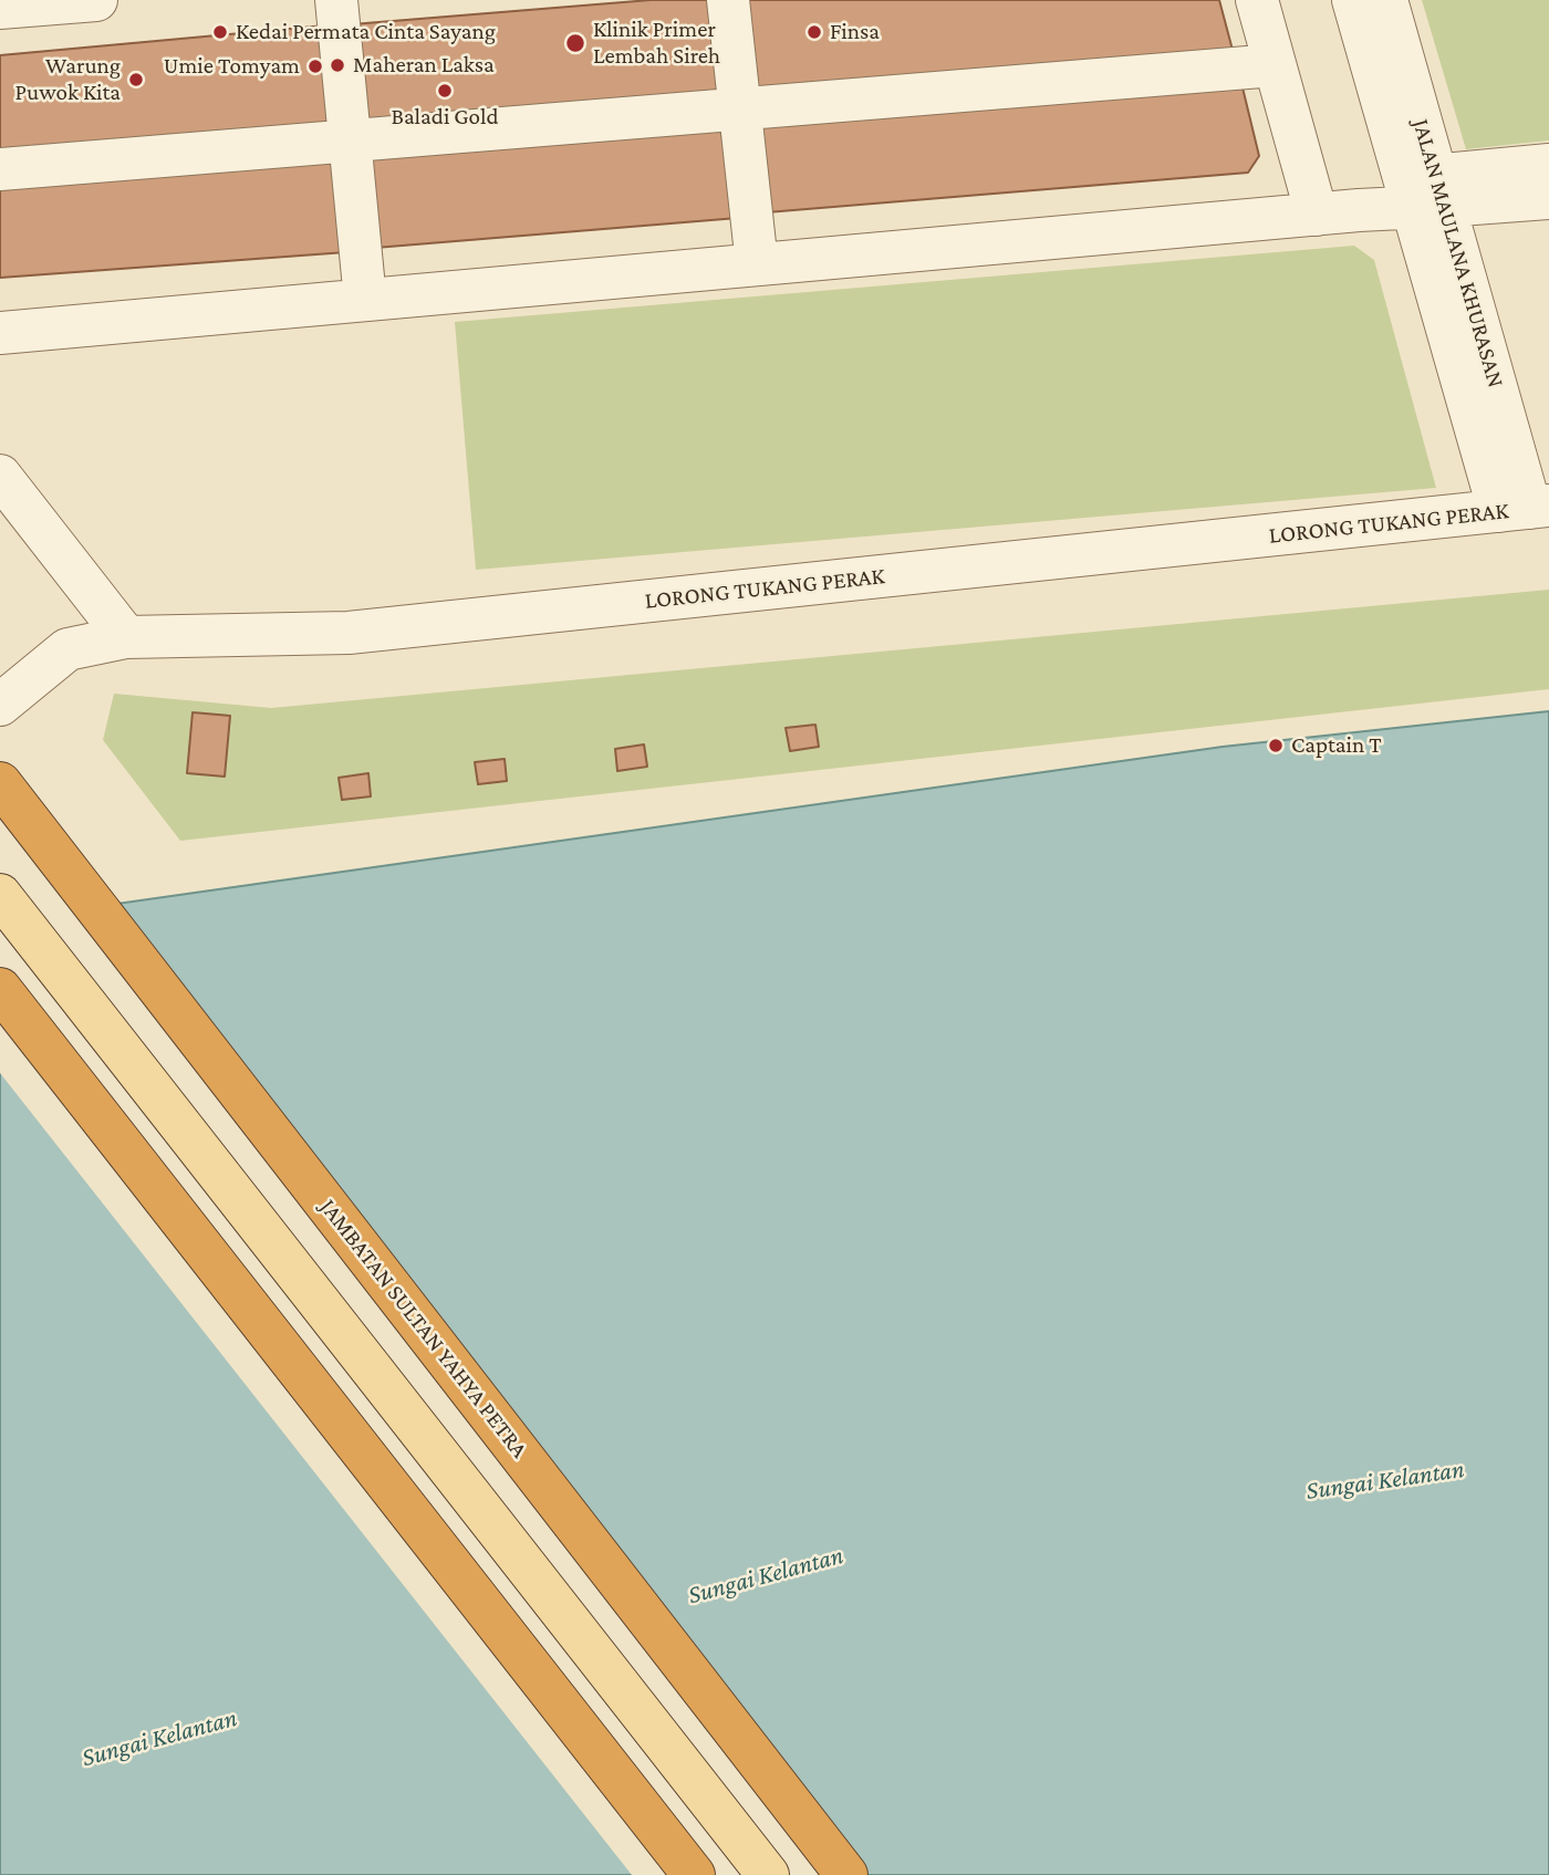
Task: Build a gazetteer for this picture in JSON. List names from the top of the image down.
{
  "streets": {
    "highway": ["JAMBATAN SULTAN YAHYA PETRA"],
    "street": ["JALAN MAULANA KHURASAN", "LORONG TUKANG PERAK"]
  },
  "crossings": [
    ["JALAN MAULANA KHURASAN", "LORONG TUKANG PERAK"]
  ],
  "water": ["Sungai Kelantan"],
  "places": [
    "Kedai Permata Cinta Sayang",
    "Finsa",
    "Klinik Primer Lembah Sireh",
    "Maheran Laksa",
    "Umie Tomyam",
    "Warung Puwok Kita",
    "Baladi Gold",
    "Captain T"
  ]
}
